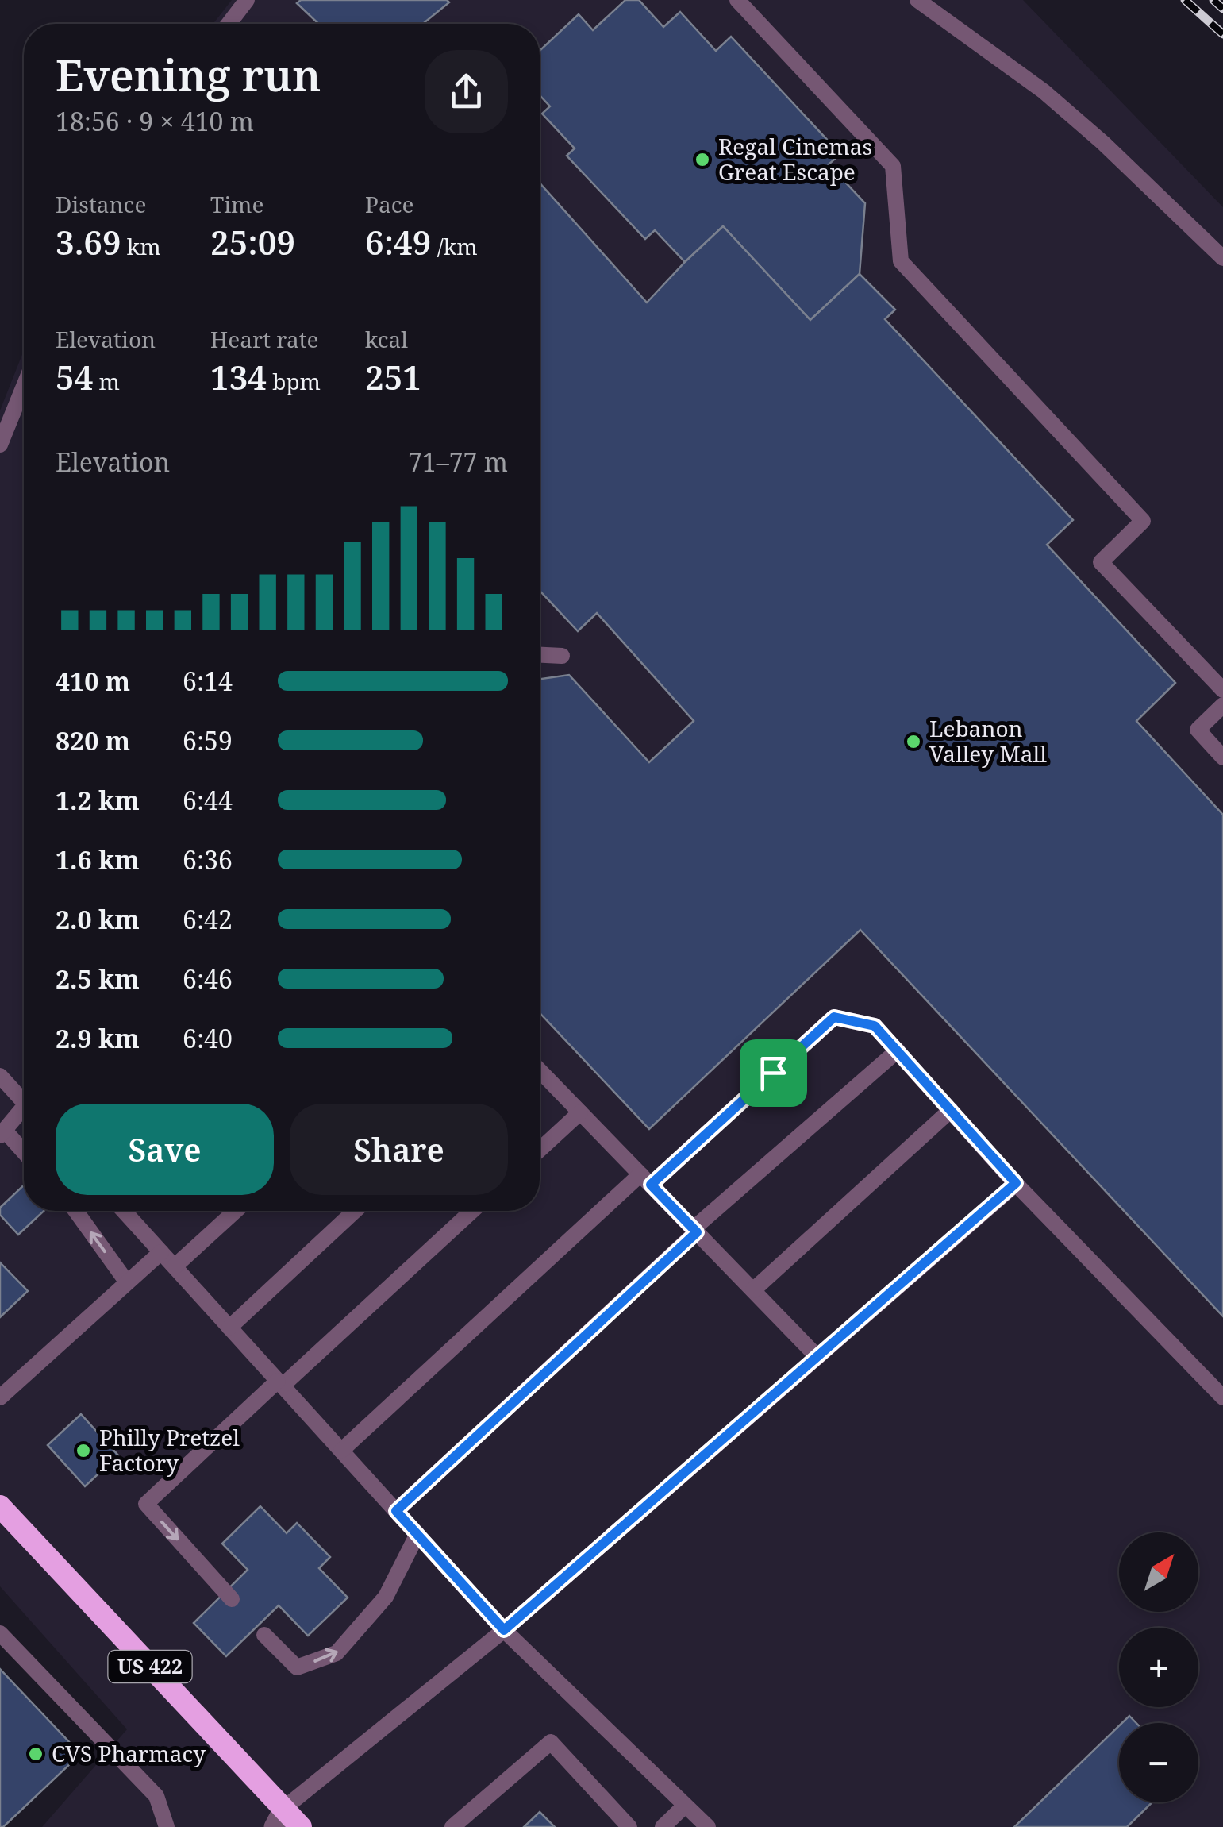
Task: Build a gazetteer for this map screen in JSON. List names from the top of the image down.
{
  "streets": {
    "highway": ["US 422"]
  },
  "places": [
    "Regal Cinemas Great Escape",
    "Lebanon Valley Mall",
    "Philly Pretzel Factory",
    "CVS Pharmacy"
  ],
  "north": "top right",
  "page": {
    "heading": ["Evening run", "18:56 · 9 × 410 m"],
    "stats": [
      ["Distance", "3.69 km"],
      ["Time", "25:09"],
      ["Pace", "6:49 /km"],
      ["Elevation", "54 m"],
      ["Heart rate", "134 bpm"],
      ["kcal", "251"]
    ],
    "chart": ["Elevation", "71–77 m"],
    "list": [
      {
        "name": "410 m",
        "note": "6:14"
      },
      {
        "name": "820 m",
        "note": "6:59"
      },
      {
        "name": "1.2 km",
        "note": "6:44"
      },
      {
        "name": "1.6 km",
        "note": "6:36"
      },
      {
        "name": "2.0 km",
        "note": "6:42"
      },
      {
        "name": "2.5 km",
        "note": "6:46"
      },
      {
        "name": "2.9 km",
        "note": "6:40"
      }
    ],
    "buttons": ["Save", "Share"],
    "map_buttons": ["+", "−"]
  }
}
